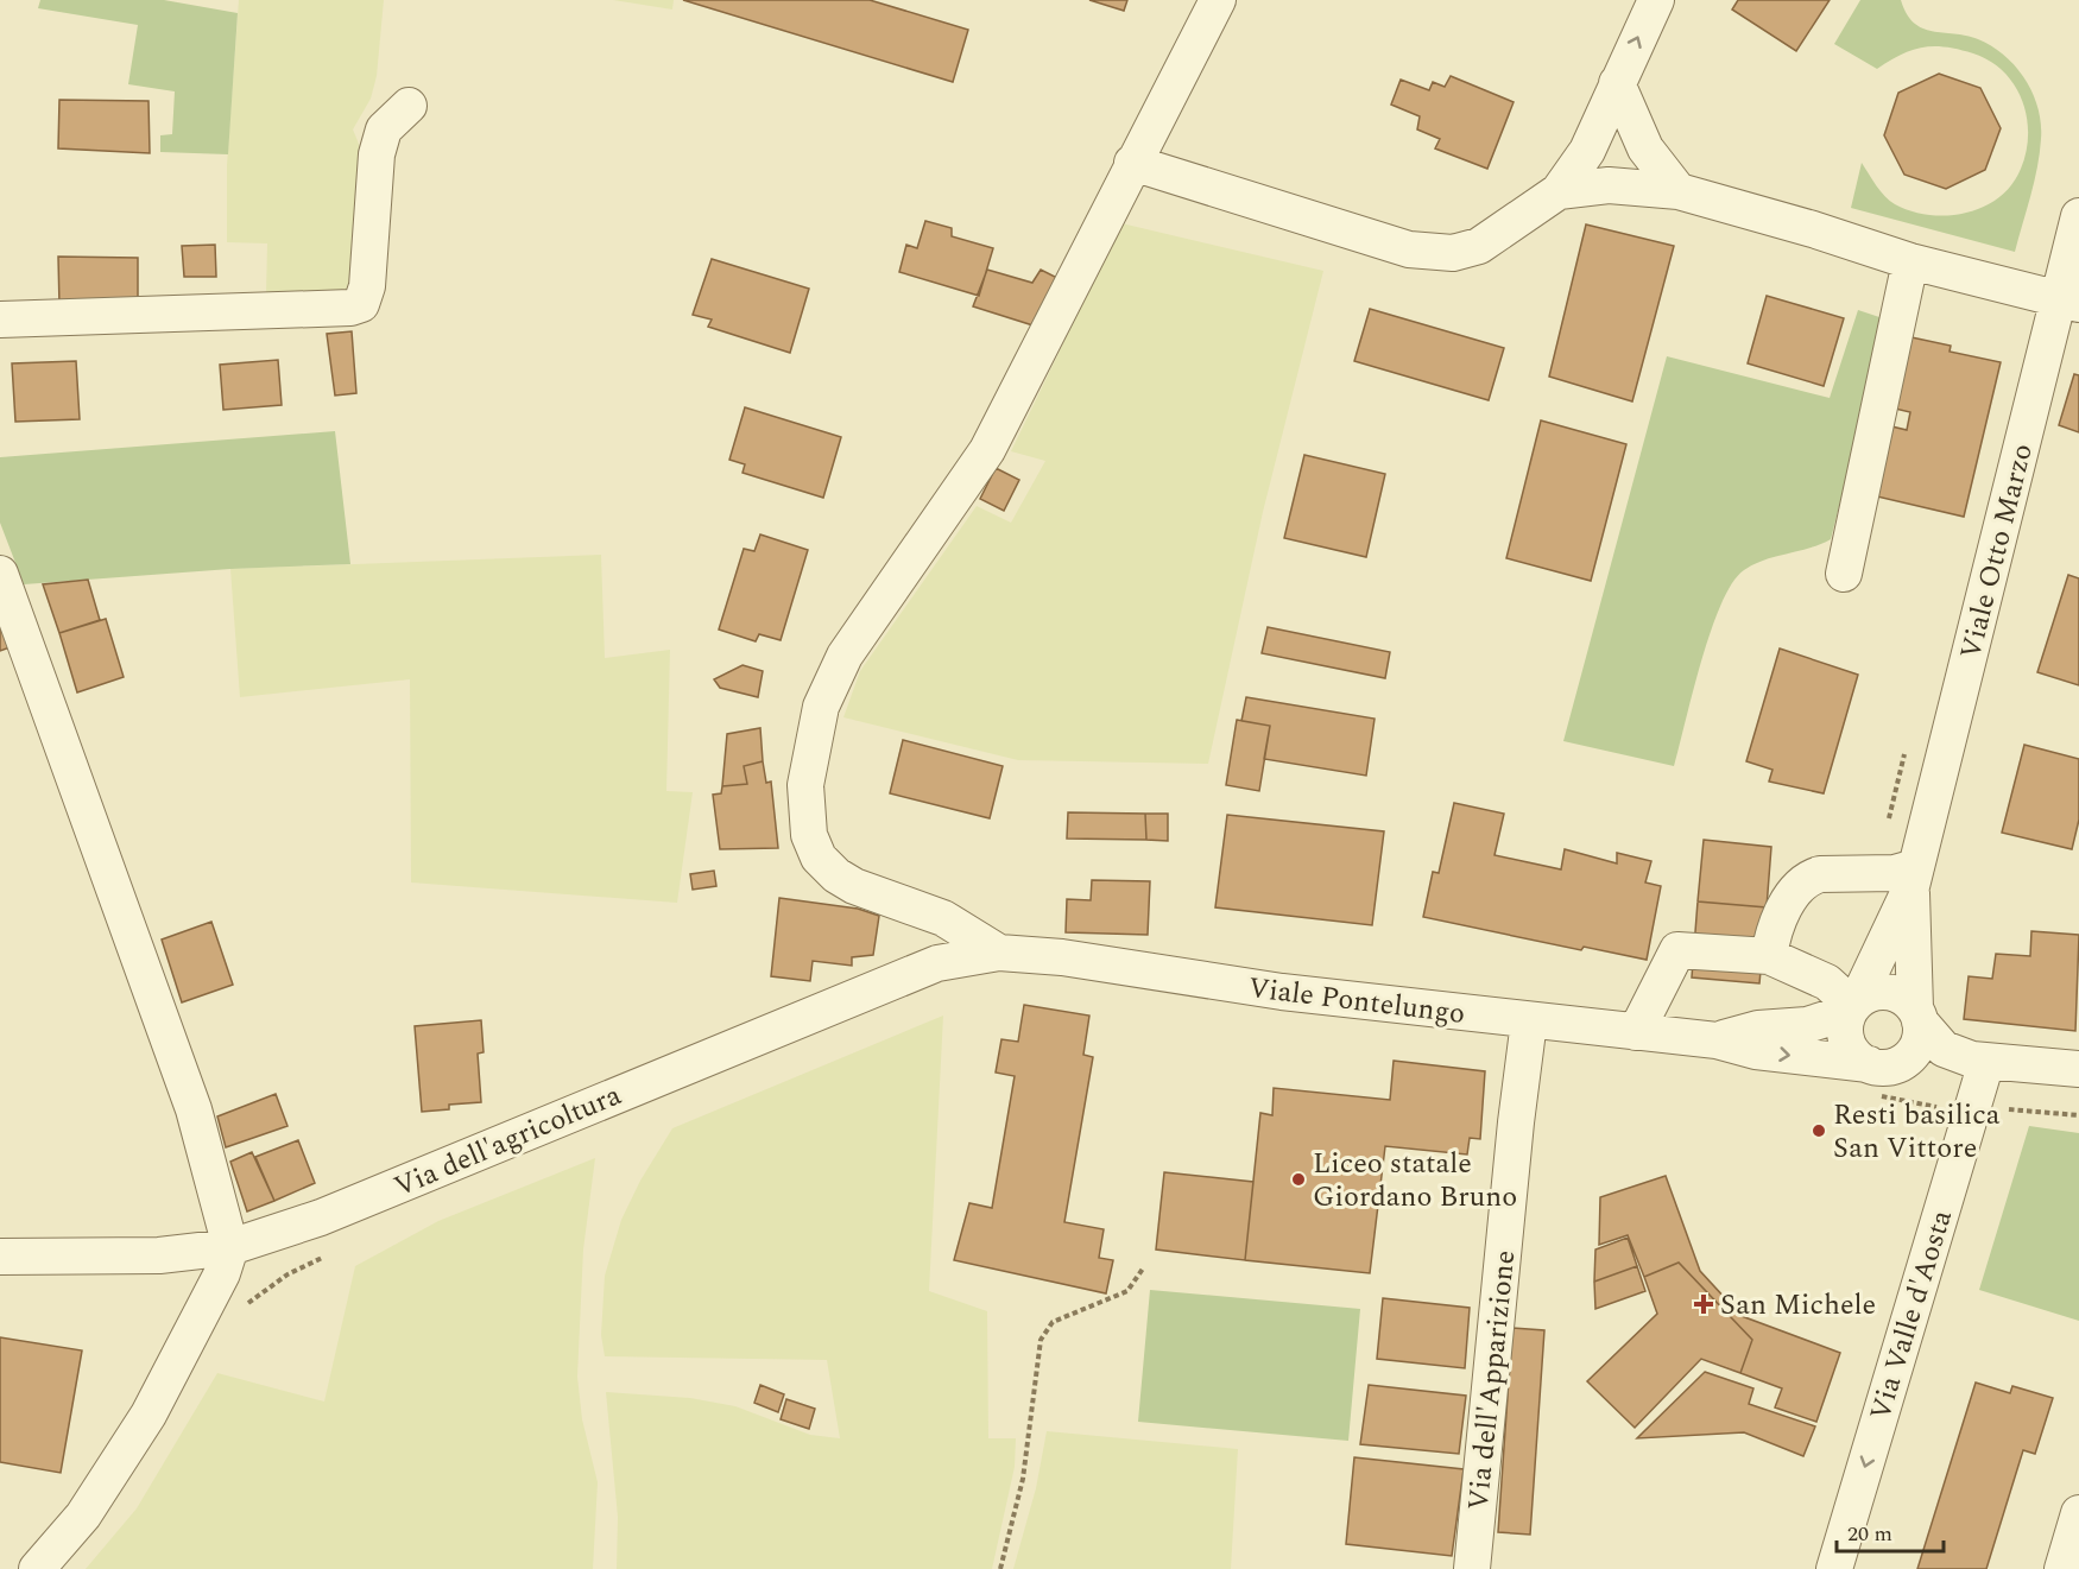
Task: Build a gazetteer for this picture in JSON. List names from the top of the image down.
{
  "streets": {
    "street": [
      "Viale Otto Marzo",
      "Viale Pontelungo",
      "Via dell'agricoltura",
      "Via Valle d'Aosta",
      "Via dell'Apparizione"
    ]
  },
  "crossings": [
    ["Viale Otto Marzo", "Viale Pontelungo"],
    ["Viale Pontelungo", "Via dell'agricoltura"],
    ["Viale Pontelungo", "Via Valle d'Aosta"],
    ["Viale Pontelungo", "Via dell'Apparizione"]
  ],
  "one_way": ["Via Valle d'Aosta"],
  "places": {
    "other": ["Resti basilica San Vittore", "Liceo statale Giordano Bruno"],
    "health": ["San Michele"]
  },
  "scale_bar": "20 m"
}
